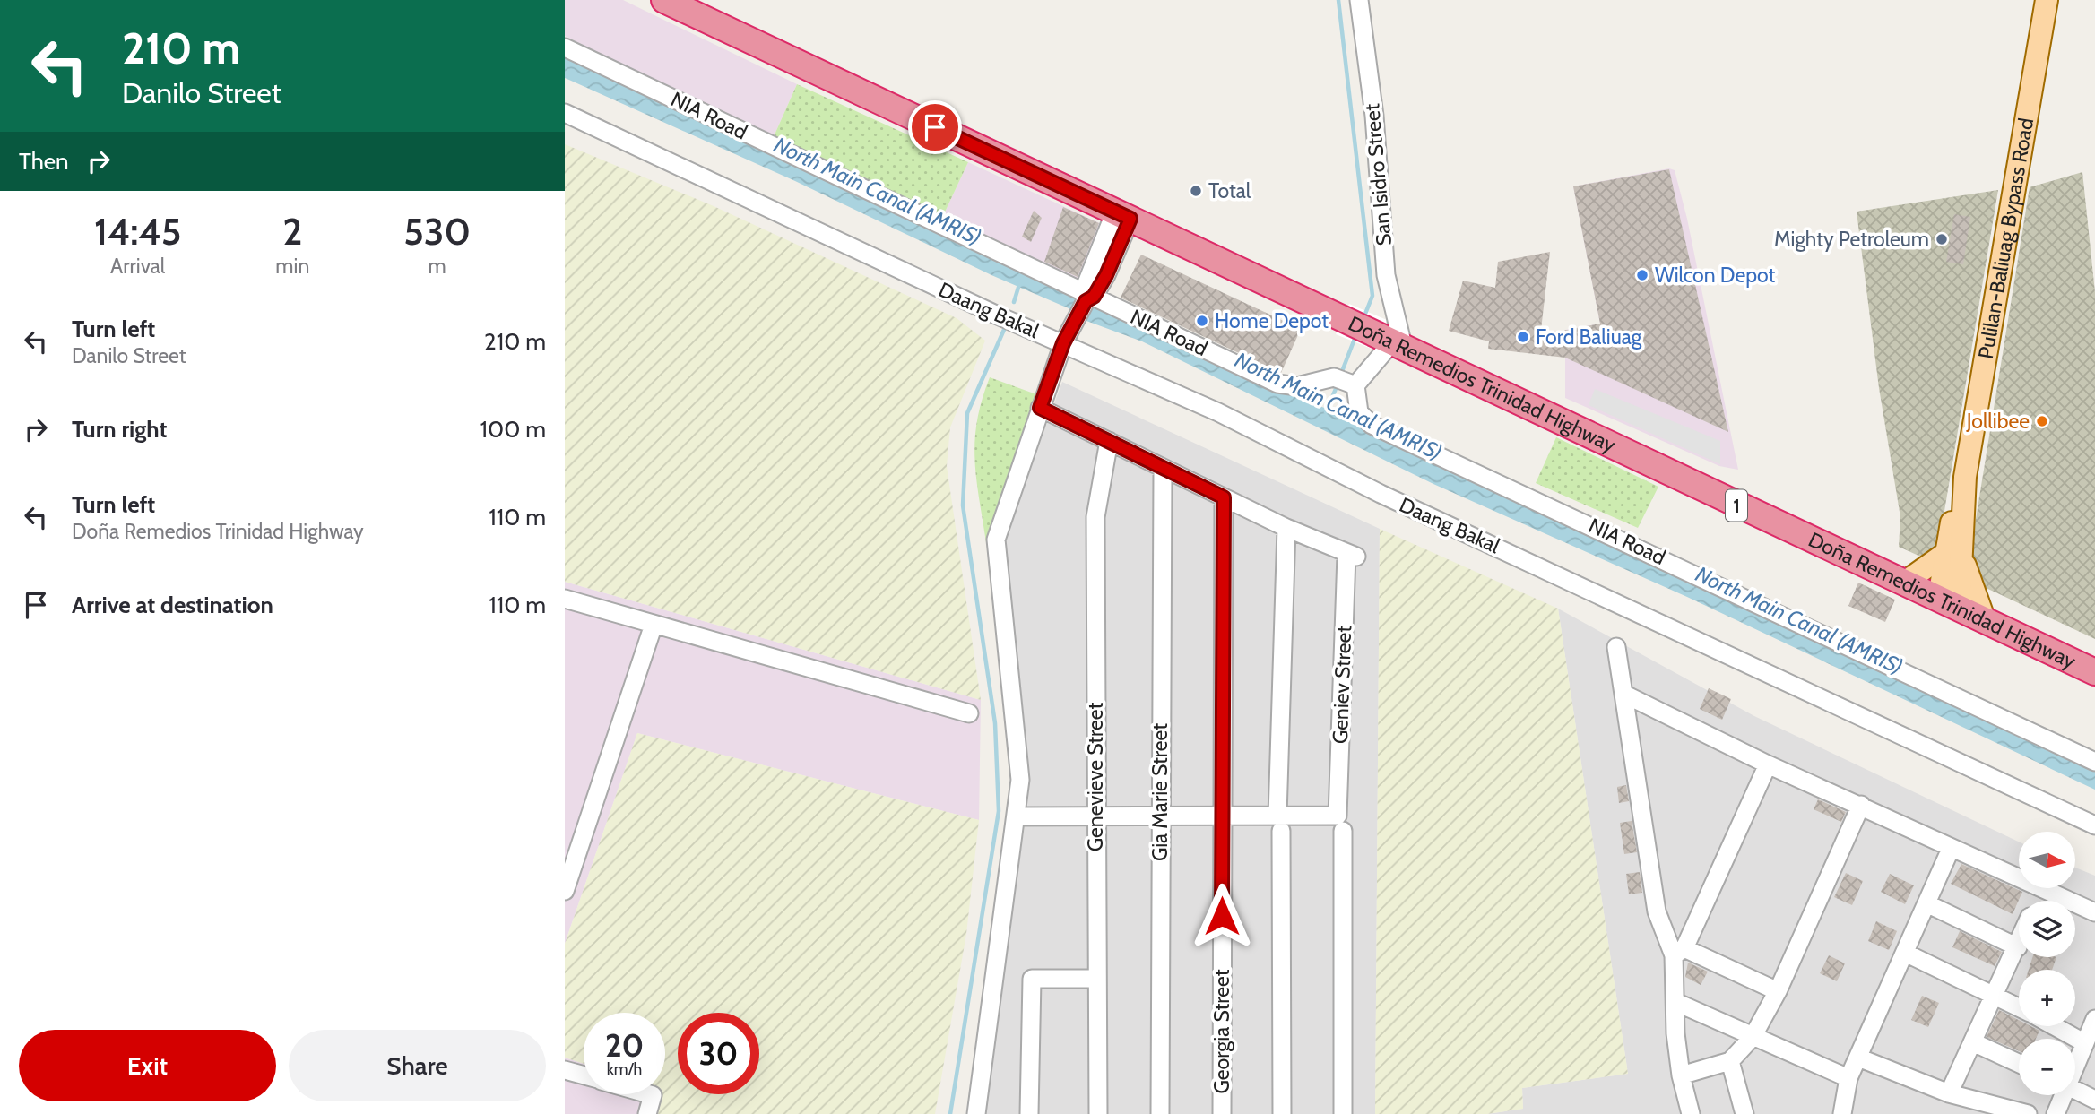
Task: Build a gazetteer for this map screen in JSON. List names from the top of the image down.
{
  "streets": {
    "highway": ["Doña Remedios Trinidad Highway", "1"],
    "main road": ["Pulilan-Baliuag Bypass Road"],
    "street": [
      "NIA Road",
      "San Isidro Street",
      "Daang Bakal",
      "Geniev Street",
      "Genevieve Street",
      "Gia Marie Street",
      "Georgia Street"
    ]
  },
  "crossings": [
    ["San Isidro Street", "Doña Remedios Trinidad Highway"],
    ["Pulilan-Baliuag Bypass Road", "Doña Remedios Trinidad Highway"]
  ],
  "water": ["North Main Canal (AMRIS)"],
  "places": [
    "Total",
    "Mighty Petroleum",
    "Wilcon Depot",
    "Home Depot",
    "Ford Baliuag",
    "Jollibee"
  ],
  "north": "right",
  "page": {
    "turn": ["210 m", "Danilo Street"],
    "then": "Then",
    "eta": [
      "14:45",
      "Arrival",
      "2",
      "min",
      "530",
      "m"
    ],
    "list": [
      {
        "name": "Turn left",
        "note": "Danilo Street",
        "value": "210 m"
      },
      {
        "name": "Turn right",
        "value": "100 m"
      },
      {
        "name": "Turn left",
        "note": "Doña Remedios Trinidad Highway",
        "value": "110 m"
      },
      {
        "name": "Arrive at destination",
        "value": "110 m"
      }
    ],
    "map_buttons": ["+", "−"],
    "speed": "20 km/h",
    "limit": "30",
    "buttons": ["Exit", "Share"]
  }
}
